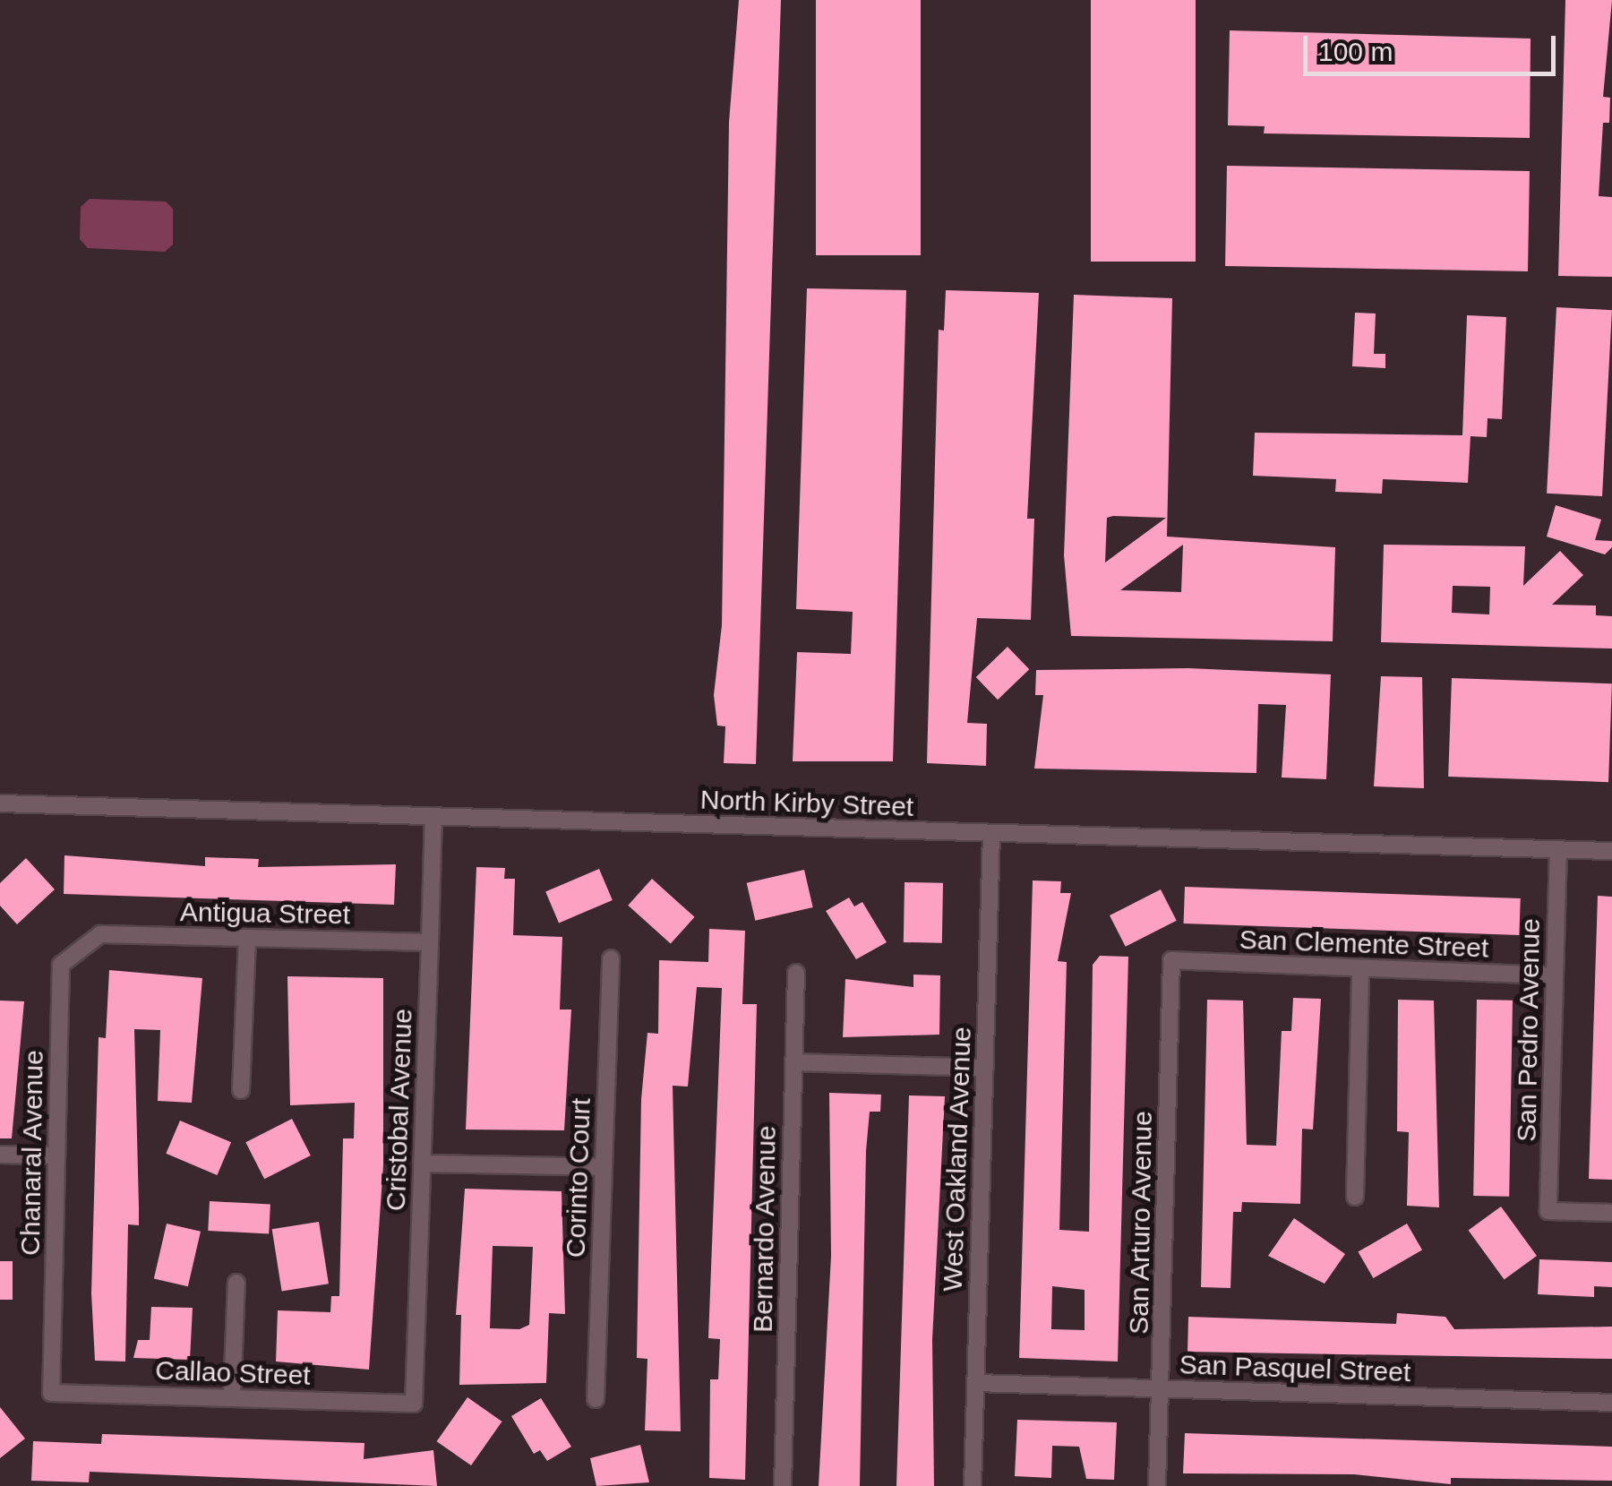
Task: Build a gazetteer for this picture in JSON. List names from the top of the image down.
{
  "streets": {
    "street": [
      "North Kirby Street",
      "Antigua Street",
      "San Clemente Street",
      "San Pedro Avenue",
      "Cristobal Avenue",
      "Chanaral Avenue",
      "West Oakland Avenue",
      "Corinto Court",
      "San Arturo Avenue",
      "Bernardo Avenue",
      "San Pasquel Street",
      "Callao Street"
    ]
  },
  "crossings": [
    ["North Kirby Street", "San Pedro Avenue"],
    ["North Kirby Street", "Cristobal Avenue"],
    ["North Kirby Street", "West Oakland Avenue"],
    ["Antigua Street", "Cristobal Avenue"],
    ["Antigua Street", "Chanaral Avenue"],
    ["San Clemente Street", "San Pedro Avenue"],
    ["San Clemente Street", "San Arturo Avenue"],
    ["Cristobal Avenue", "Callao Street"],
    ["Chanaral Avenue", "Callao Street"],
    ["West Oakland Avenue", "San Pasquel Street"],
    ["San Arturo Avenue", "San Pasquel Street"]
  ],
  "scale_bar": "100 m"
}
